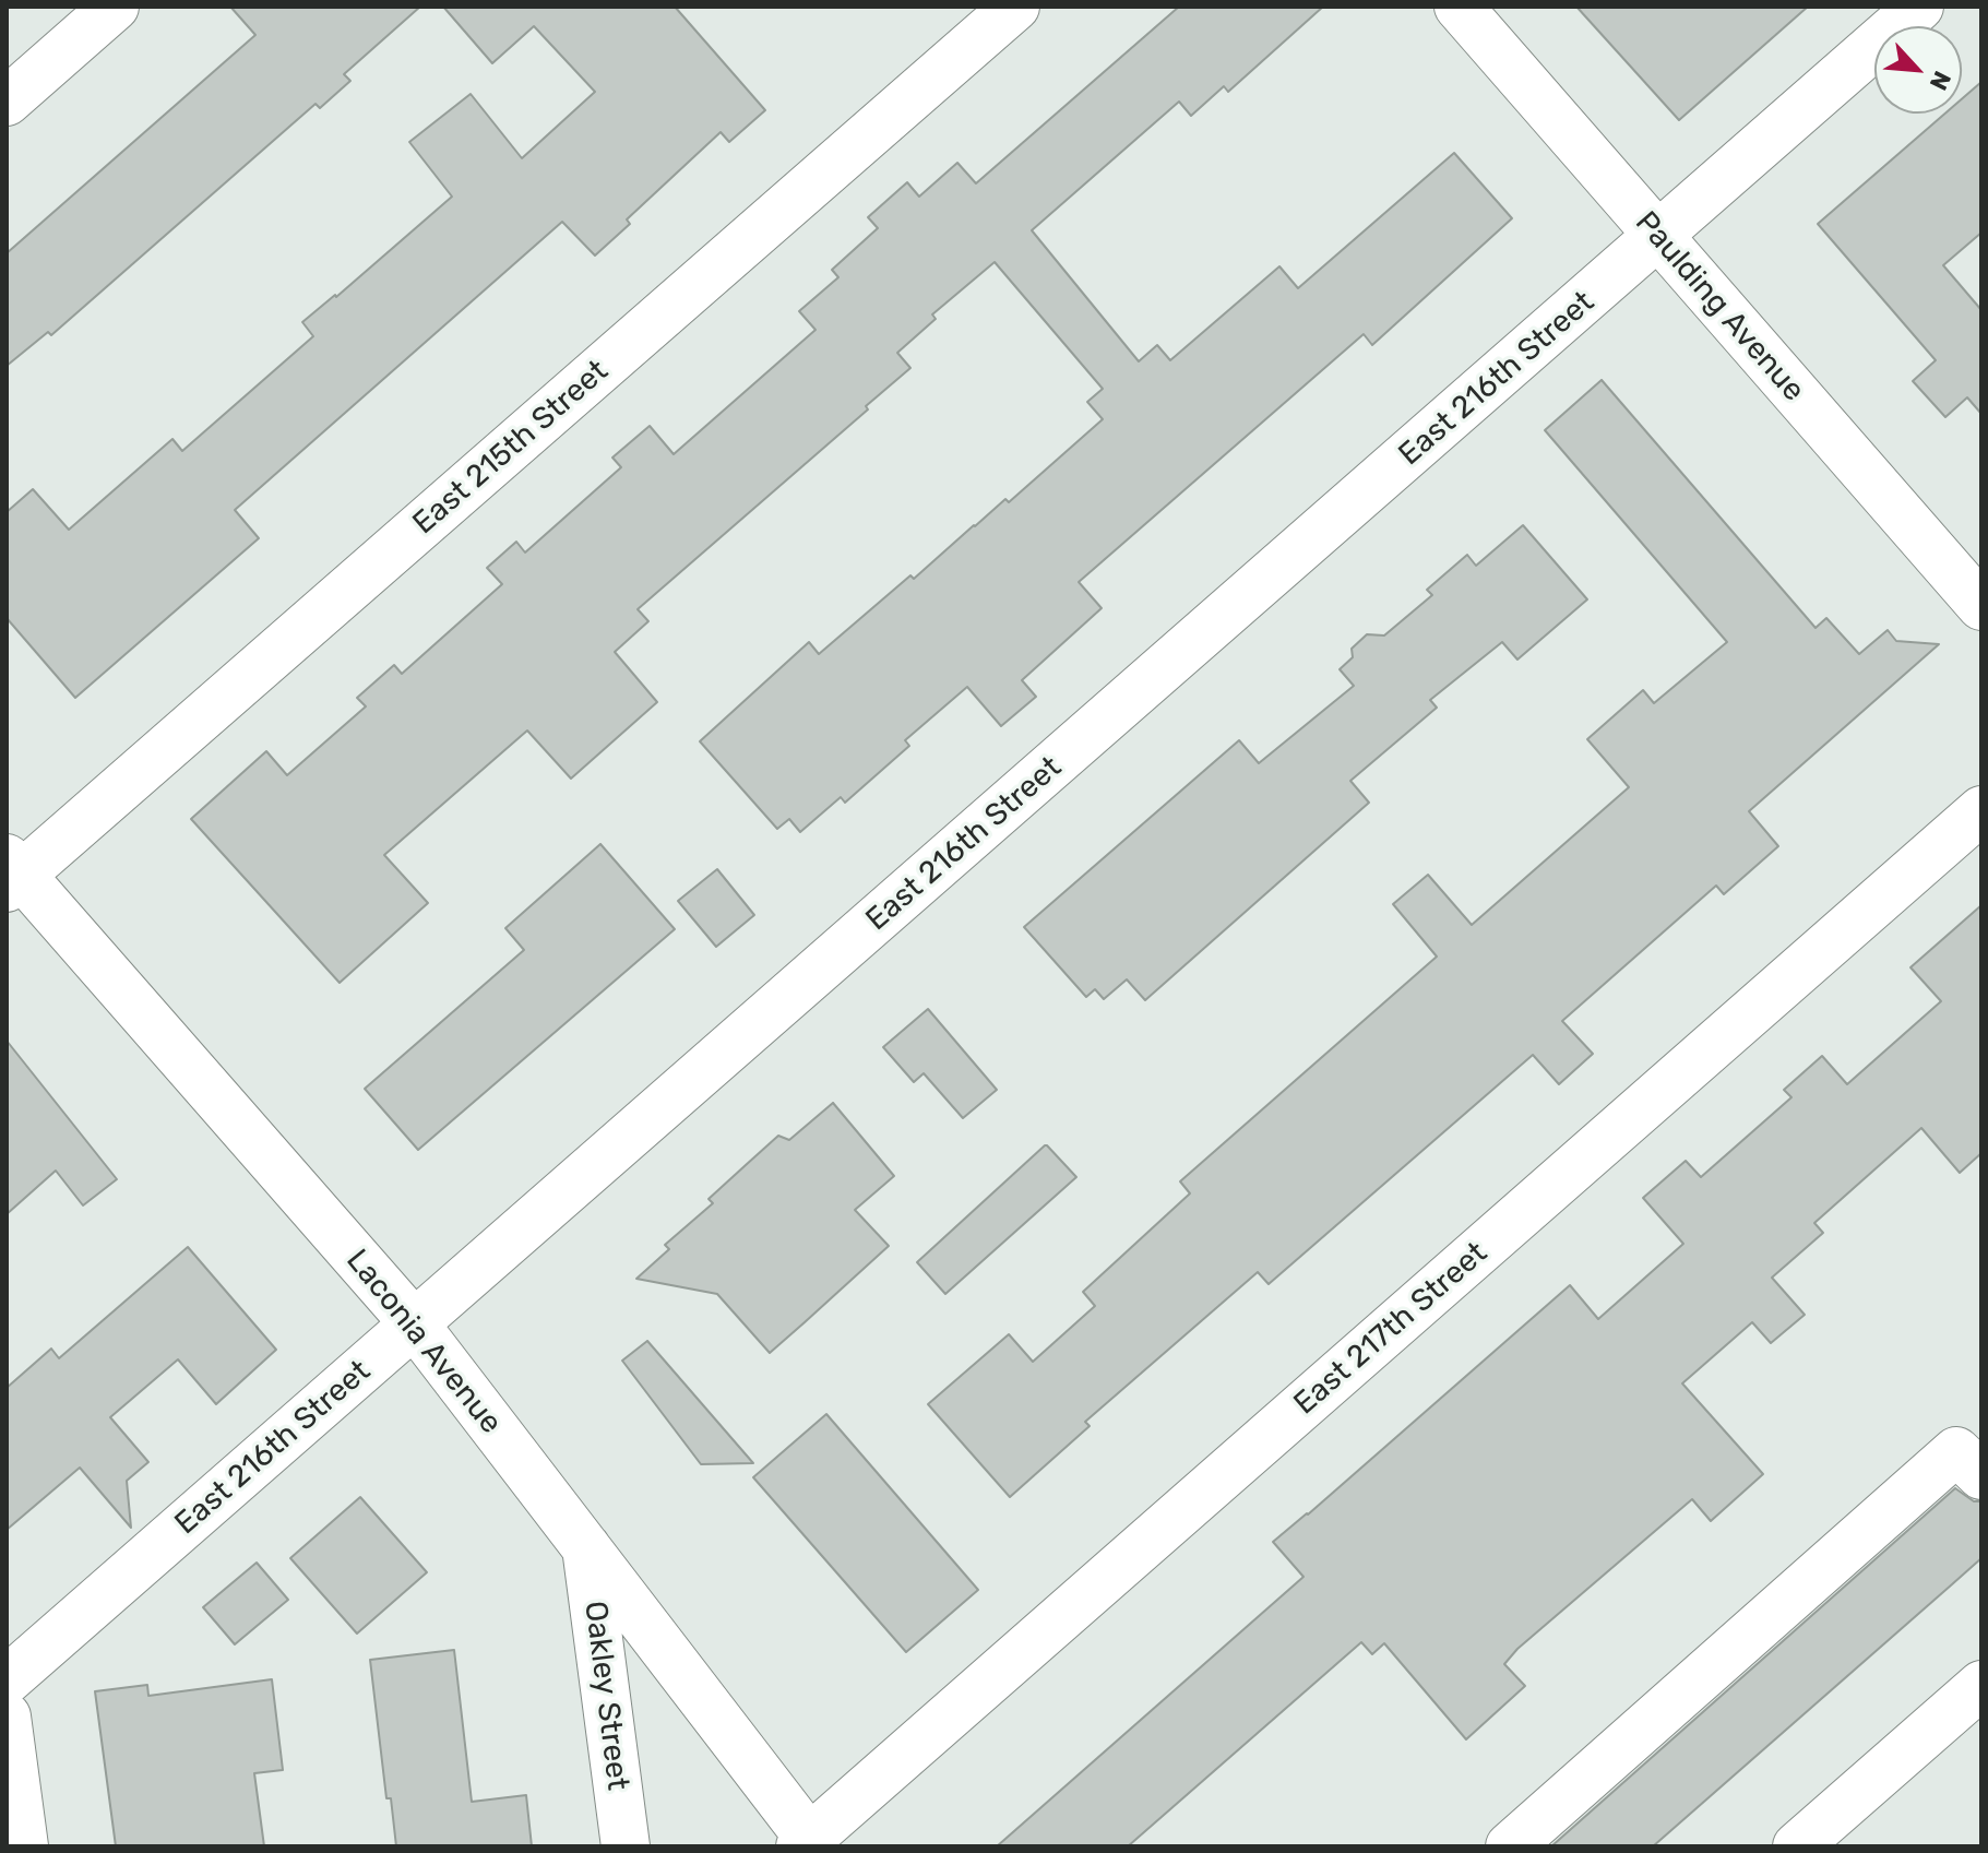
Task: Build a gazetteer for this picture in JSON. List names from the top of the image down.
{
  "streets": {
    "street": [
      "Paulding Avenue",
      "East 216th Street",
      "East 215th Street",
      "East 217th Street",
      "Laconia Avenue",
      "Oakley Street"
    ]
  },
  "crossings": [
    ["Paulding Avenue", "East 216th Street"],
    ["East 216th Street", "Laconia Avenue"],
    ["East 215th Street", "Laconia Avenue"],
    ["East 217th Street", "Laconia Avenue"],
    ["Laconia Avenue", "Oakley Street"]
  ],
  "north": "bottom right"
}
